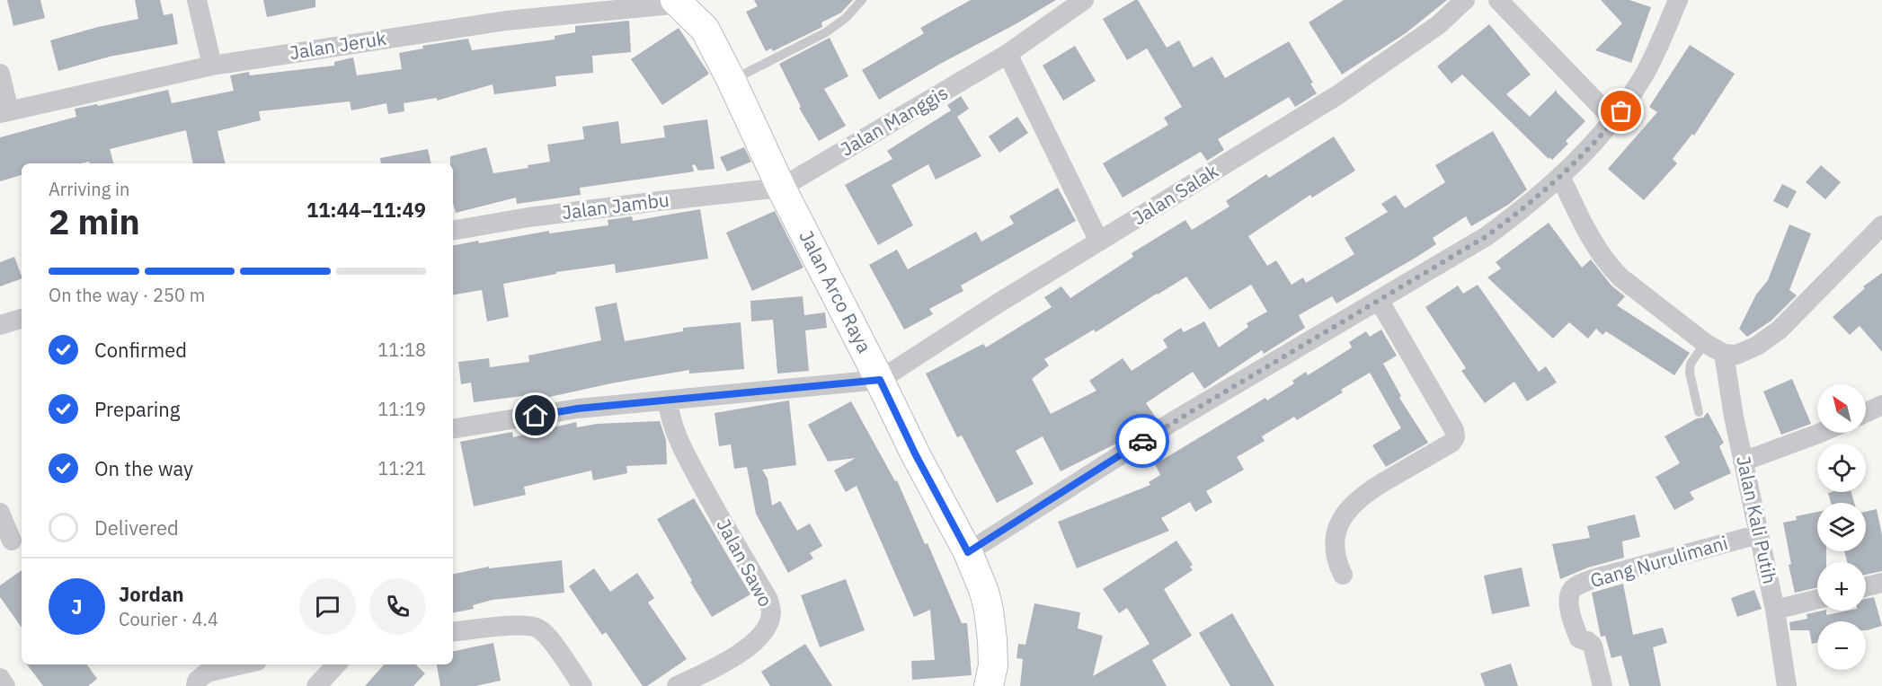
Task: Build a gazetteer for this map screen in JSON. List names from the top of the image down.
{
  "streets": {
    "main road": ["Jalan Arco Raya"],
    "street": [
      "Jalan Jeruk",
      "Jalan Manggis",
      "Jalan Salak",
      "Jalan Jambu",
      "Jalan Kali Putih",
      "Gang Nurulimani",
      "Jalan Sawo"
    ]
  },
  "crossings": [
    ["Jalan Jeruk", "Jalan Arco Raya"],
    ["Jalan Manggis", "Jalan Jambu"],
    ["Jalan Manggis", "Jalan Arco Raya"],
    ["Jalan Salak", "Jalan Arco Raya"],
    ["Jalan Jambu", "Jalan Arco Raya"],
    ["Jalan Kali Putih", "Gang Nurulimani"]
  ],
  "north": "top left",
  "page": {
    "heading": ["2 min", "Arriving in", "11:44–11:49"],
    "panel": ["Jordan", "Courier · 4.4"],
    "bar": "On the way · 250 m",
    "list": [
      ["Confirmed", "11:18"],
      ["Preparing", "11:19"],
      ["On the way", "11:21"],
      "Delivered"
    ],
    "map_buttons": ["+", "−"],
    "round": "J"
  }
}
